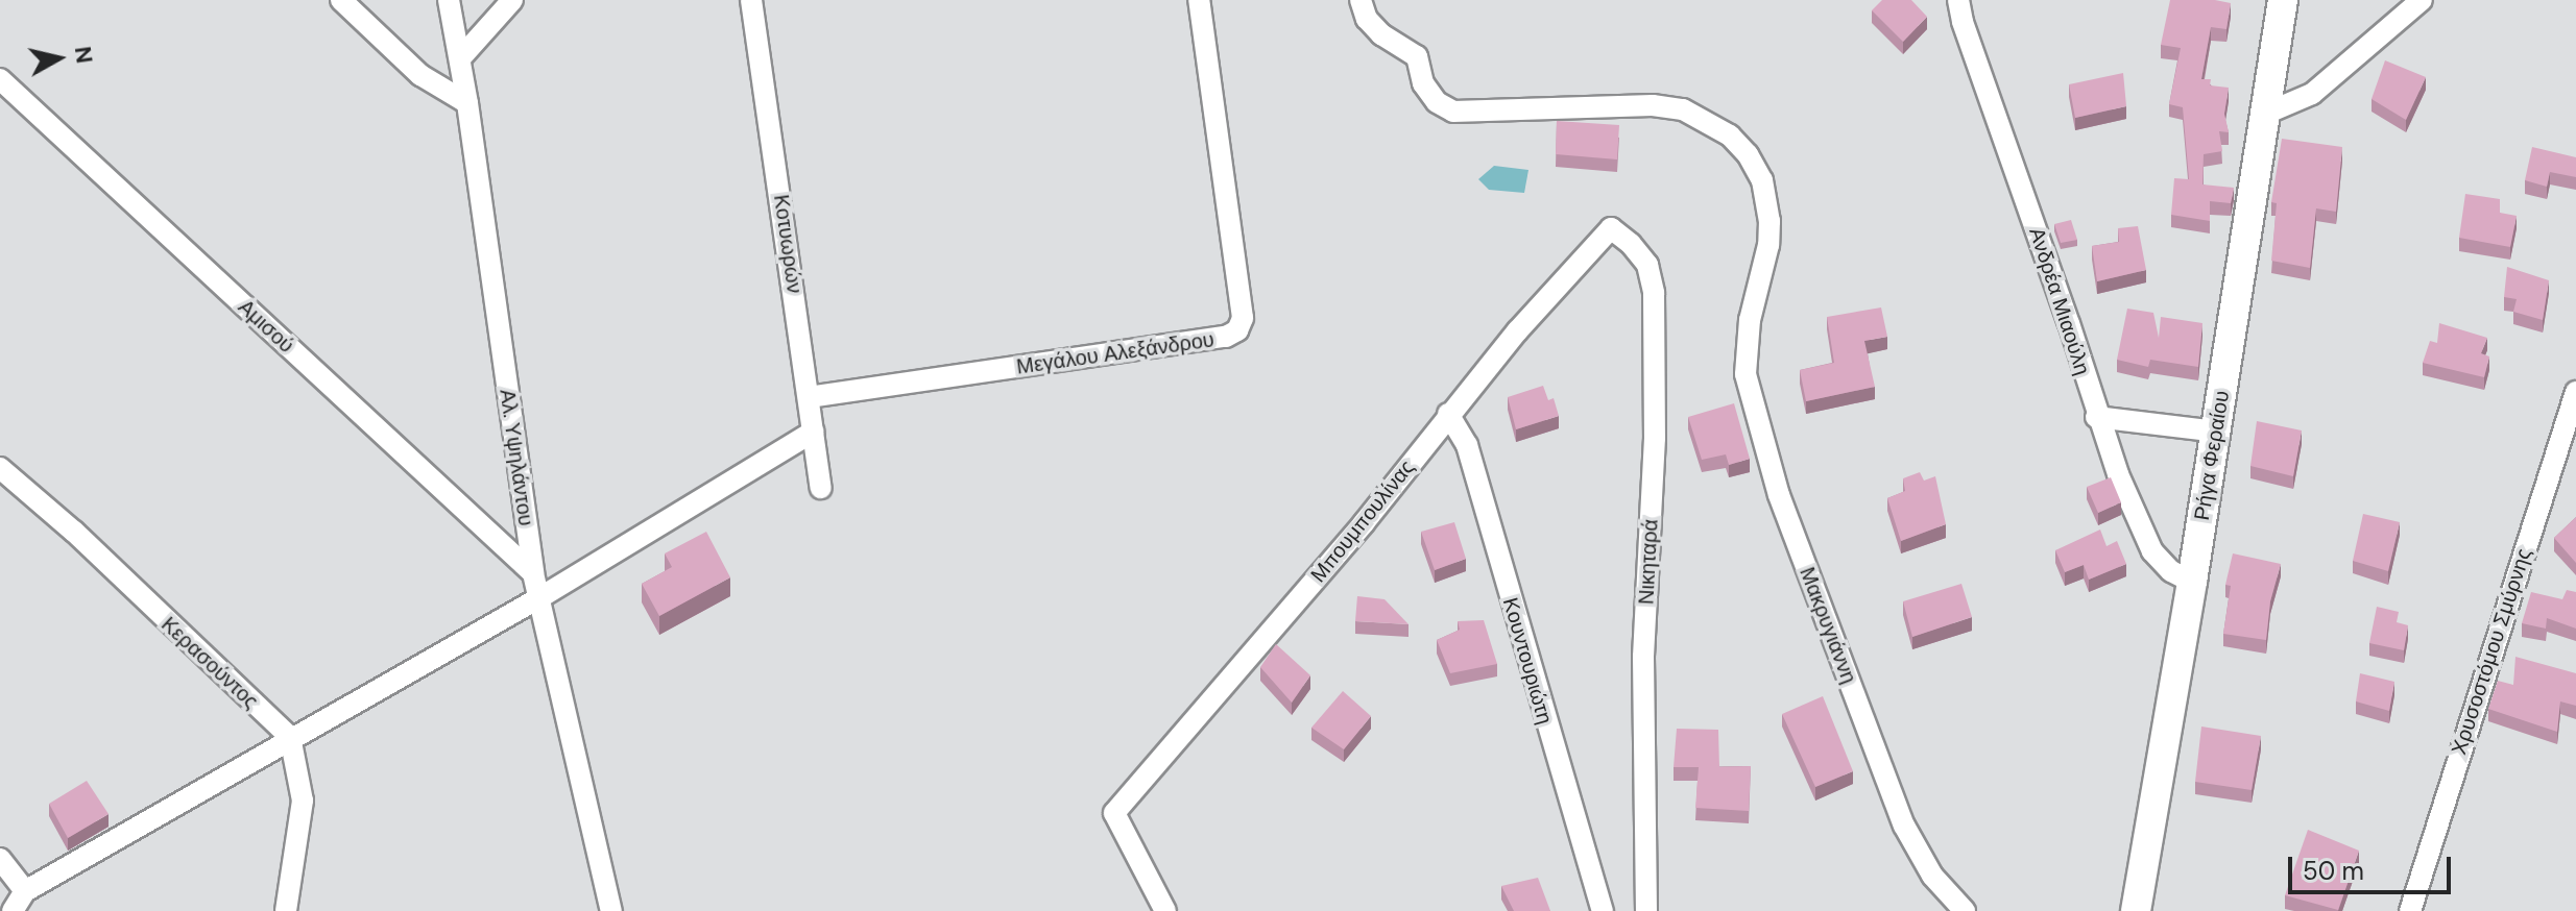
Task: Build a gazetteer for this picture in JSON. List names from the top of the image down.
{
  "streets": {
    "street": [
      "Κοτυωρών",
      "Ανδρέα Μιαούλη",
      "Αμισού",
      "Μεγάλου Αλεξάνδρου",
      "Ρήγα Φεραίου",
      "Αλ. Υψηλάντου",
      "Μπουμπουλίνας",
      "Νικηταρά",
      "Μακρυγιάννη",
      "Χρυσοστόμου Σμύρνης",
      "Κουντουριώτη",
      "Κερασούντος"
    ]
  },
  "crossings": [
    ["Κοτυωρών", "Μεγάλου Αλεξάνδρου"],
    ["Ανδρέα Μιαούλη", "Ρήγα Φεραίου"],
    ["Αμισού", "Αλ. Υψηλάντου"],
    ["Μπουμπουλίνας", "Νικηταρά"],
    ["Μπουμπουλίνας", "Κουντουριώτη"]
  ],
  "scale_bar": "50 m",
  "north": "right"
}
